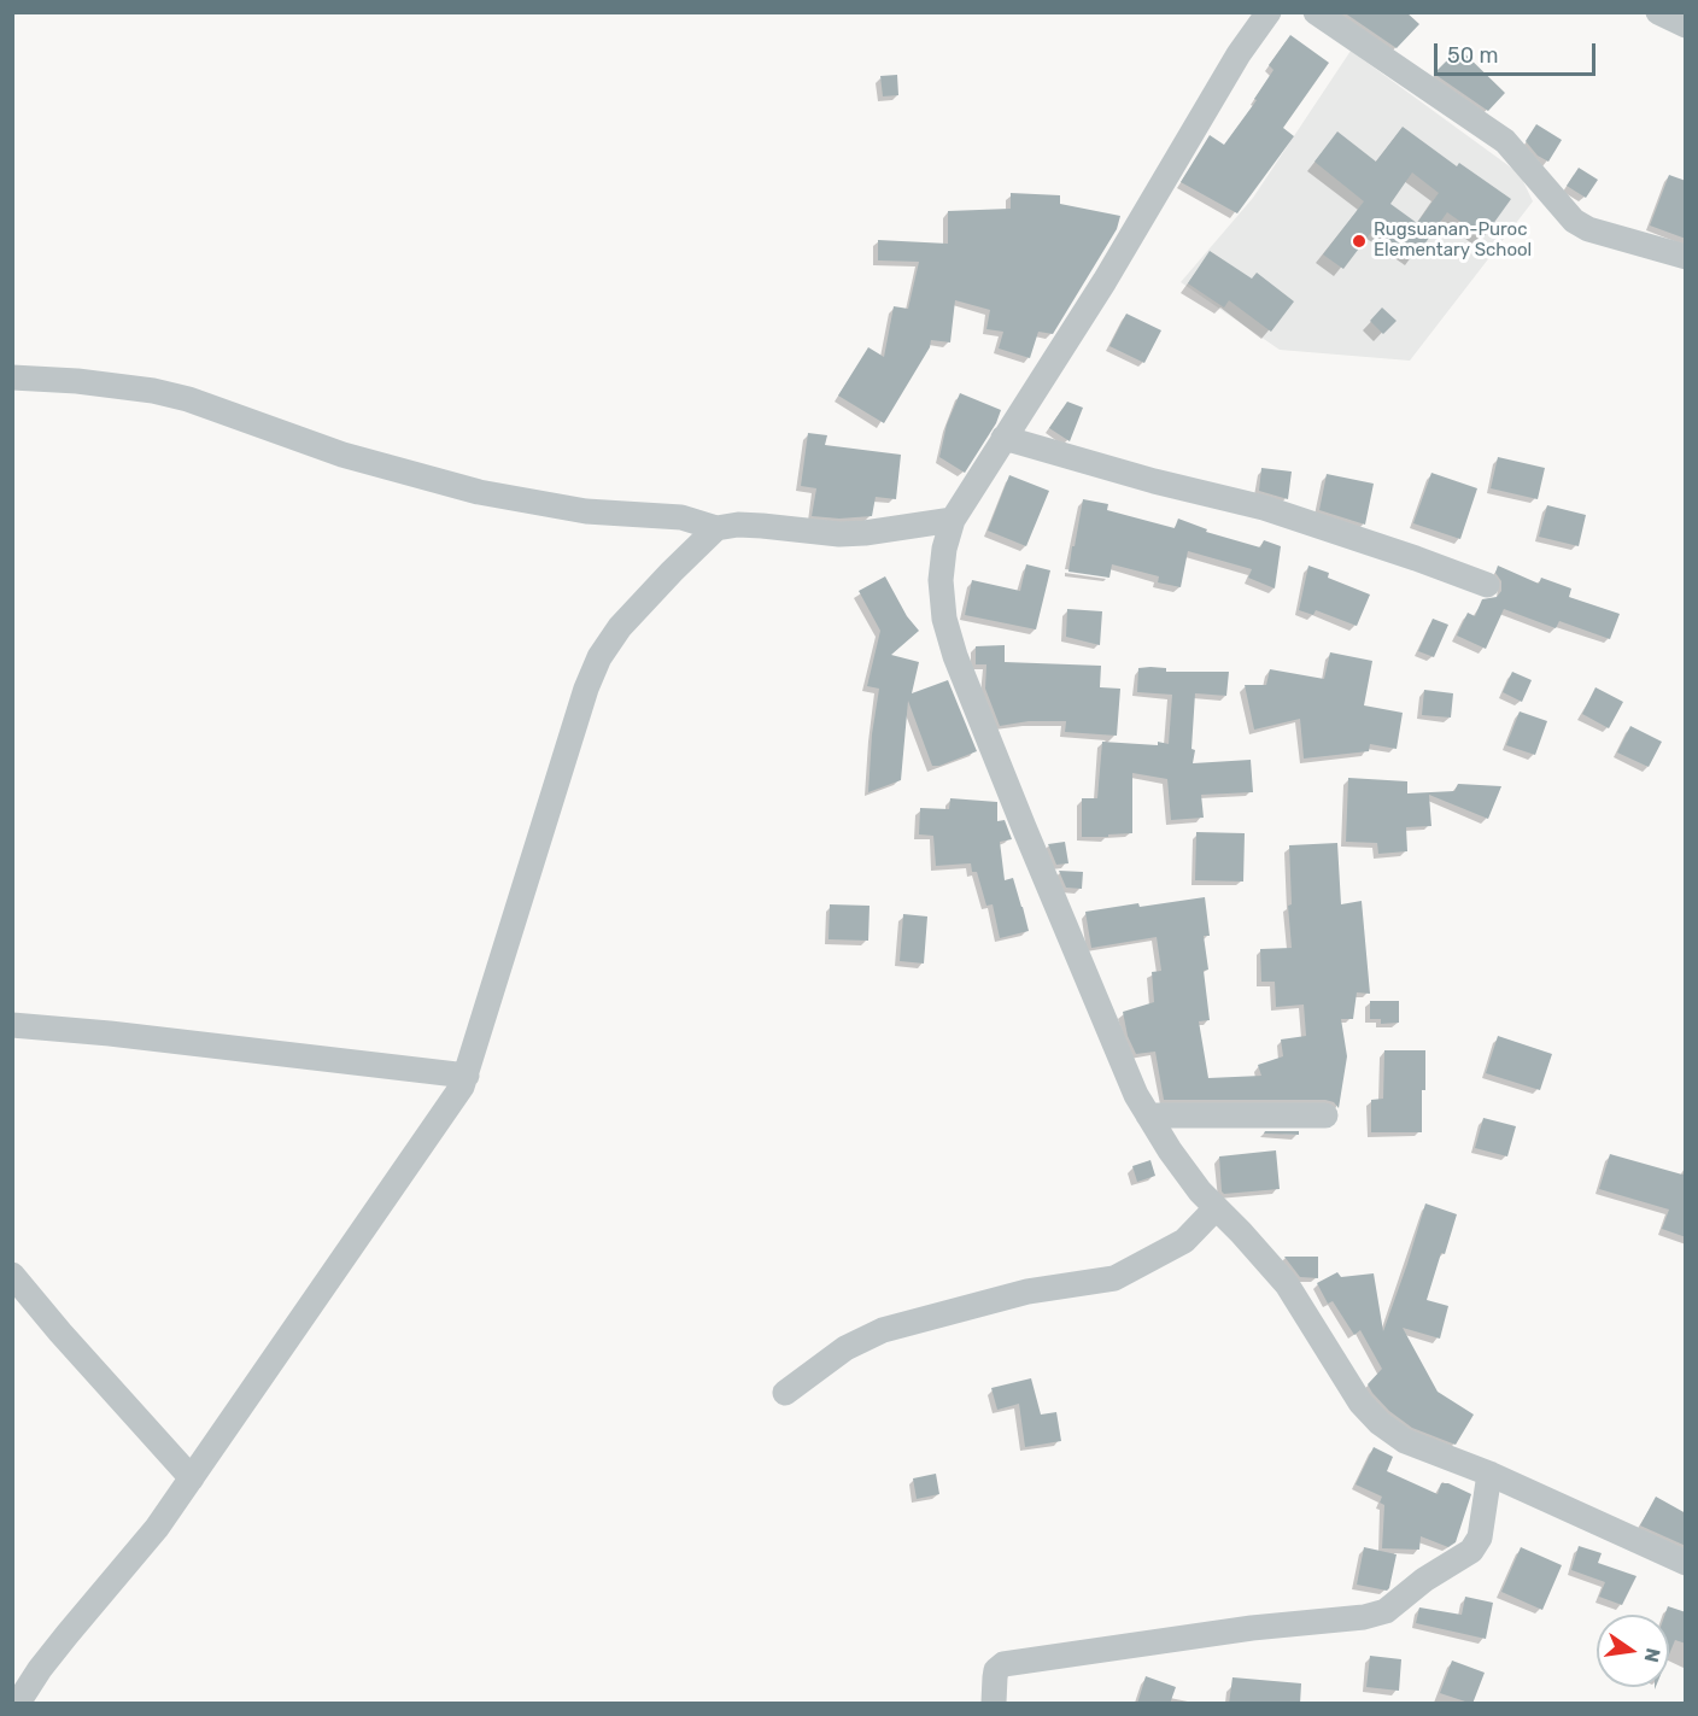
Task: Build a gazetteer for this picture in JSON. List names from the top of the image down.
{
  "places": ["Rugsuanan-Puroc Elementary School"],
  "scale_bar": "50 m",
  "north": "right"
}
